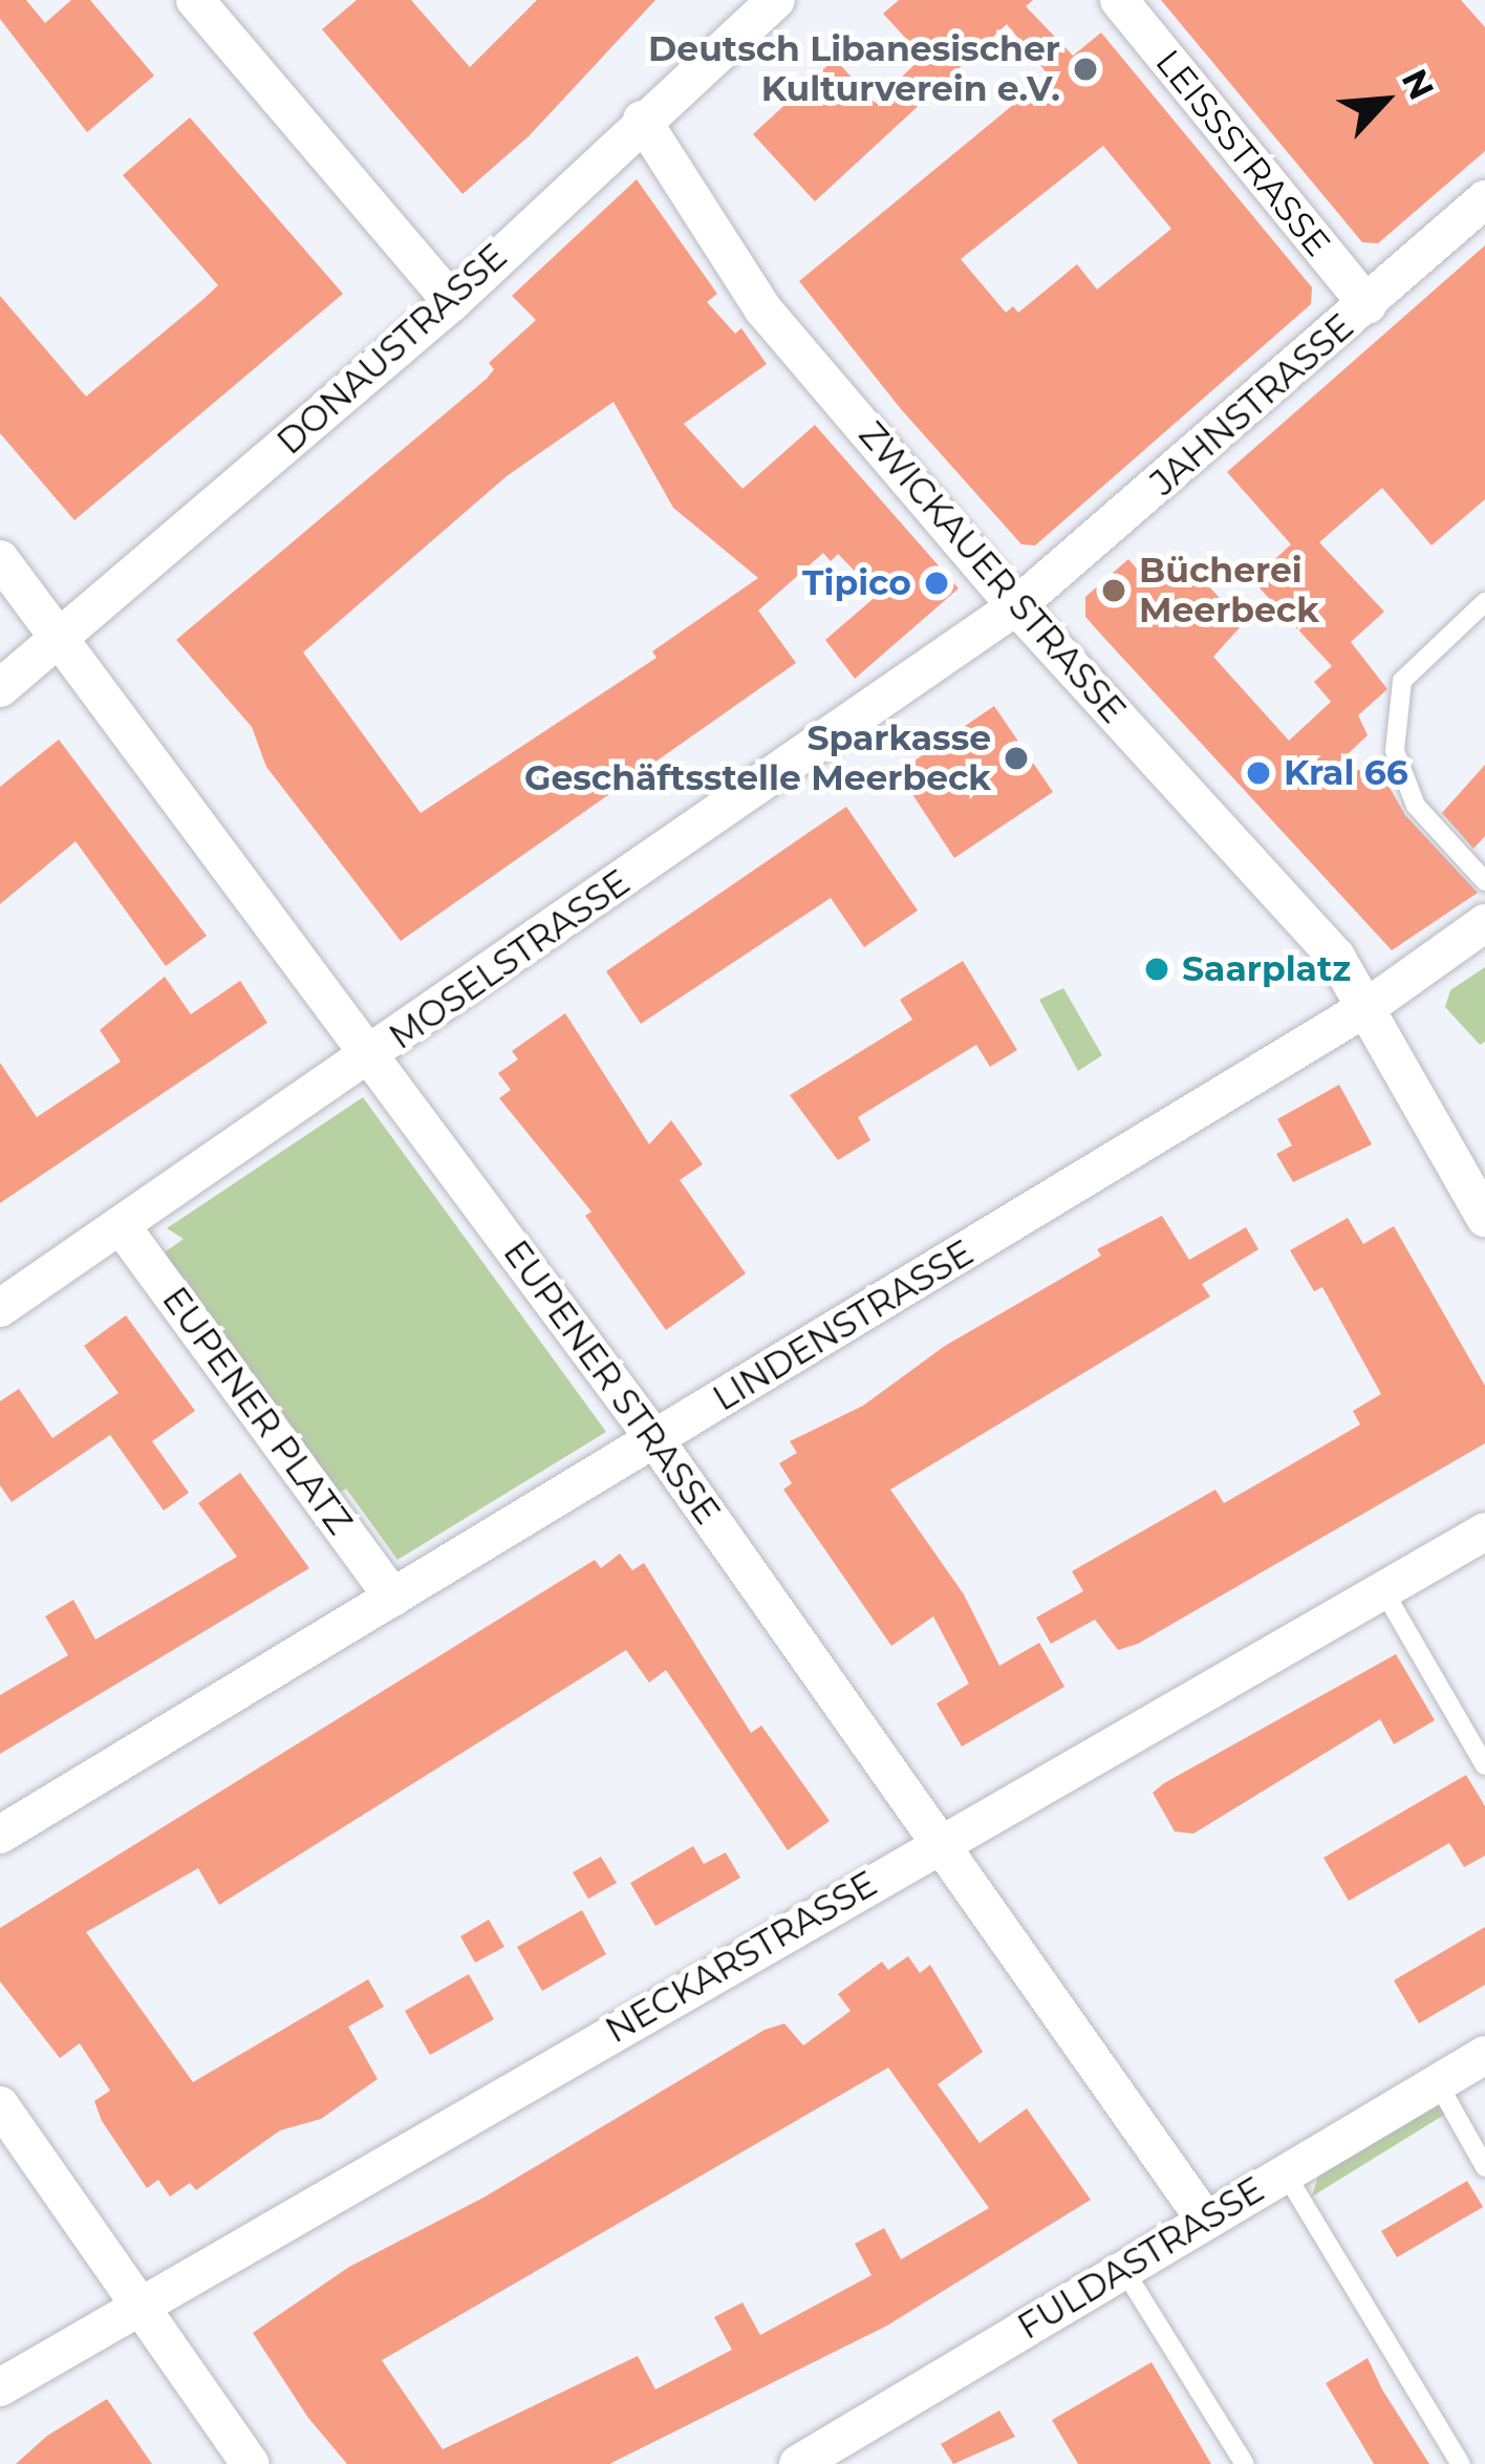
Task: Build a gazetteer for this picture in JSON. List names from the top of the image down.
{
  "streets": {
    "street": [
      "LEISSSTRASSE",
      "DONAUSTRASSE",
      "JAHNSTRASSE",
      "ZWICKAUER STRASSE",
      "MOSELSTRASSE",
      "LINDENSTRASSE",
      "EUPENER STRASSE",
      "EUPENER PLATZ",
      "NECKARSTRASSE",
      "FULDASTRASSE"
    ]
  },
  "crossings": [
    ["LEISSSTRASSE", "JAHNSTRASSE"],
    ["DONAUSTRASSE", "ZWICKAUER STRASSE"],
    ["DONAUSTRASSE", "EUPENER STRASSE"],
    ["JAHNSTRASSE", "ZWICKAUER STRASSE"],
    ["JAHNSTRASSE", "MOSELSTRASSE"],
    ["ZWICKAUER STRASSE", "MOSELSTRASSE"],
    ["ZWICKAUER STRASSE", "LINDENSTRASSE"],
    ["MOSELSTRASSE", "EUPENER STRASSE"],
    ["MOSELSTRASSE", "EUPENER PLATZ"],
    ["LINDENSTRASSE", "EUPENER STRASSE"],
    ["LINDENSTRASSE", "EUPENER PLATZ"],
    ["EUPENER STRASSE", "NECKARSTRASSE"],
    ["EUPENER STRASSE", "FULDASTRASSE"]
  ],
  "places": [
    "Deutsch Libanesischer Kulturverein e.V.",
    "Tipico",
    "Bücherei Meerbeck",
    "Sparkasse Geschäftsstelle Meerbeck",
    "Kral 66",
    "Saarplatz"
  ],
  "north": "top right"
}
